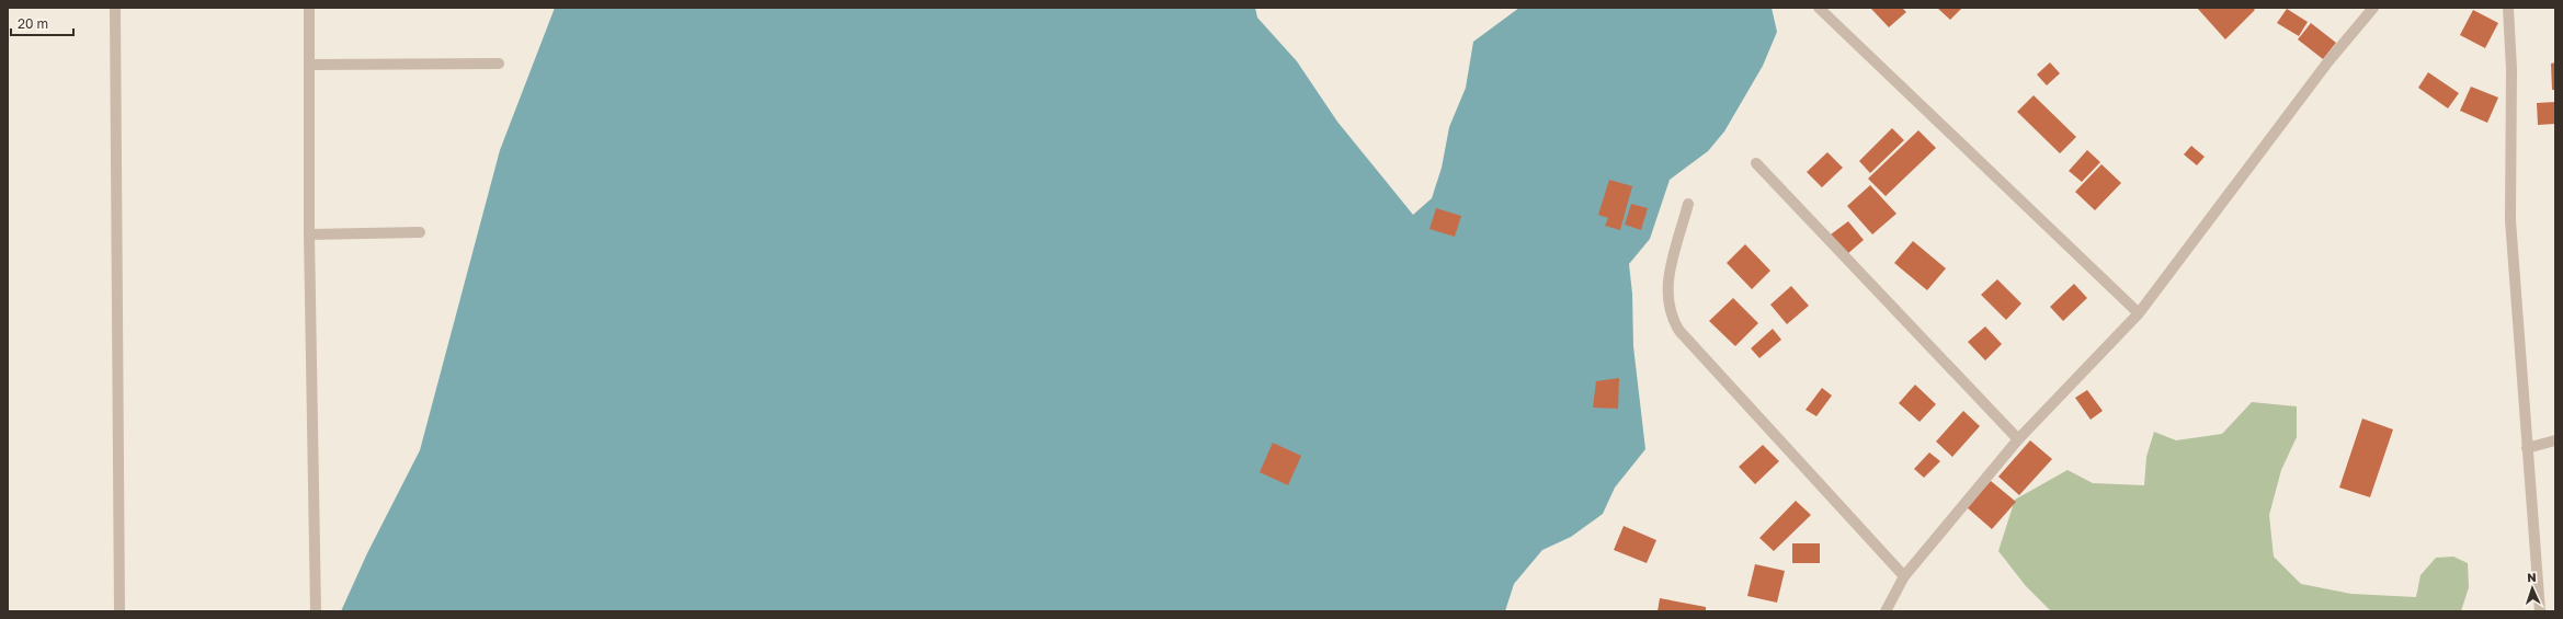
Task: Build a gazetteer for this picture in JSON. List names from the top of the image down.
{
  "scale_bar": "20 m",
  "north": "top"
}
